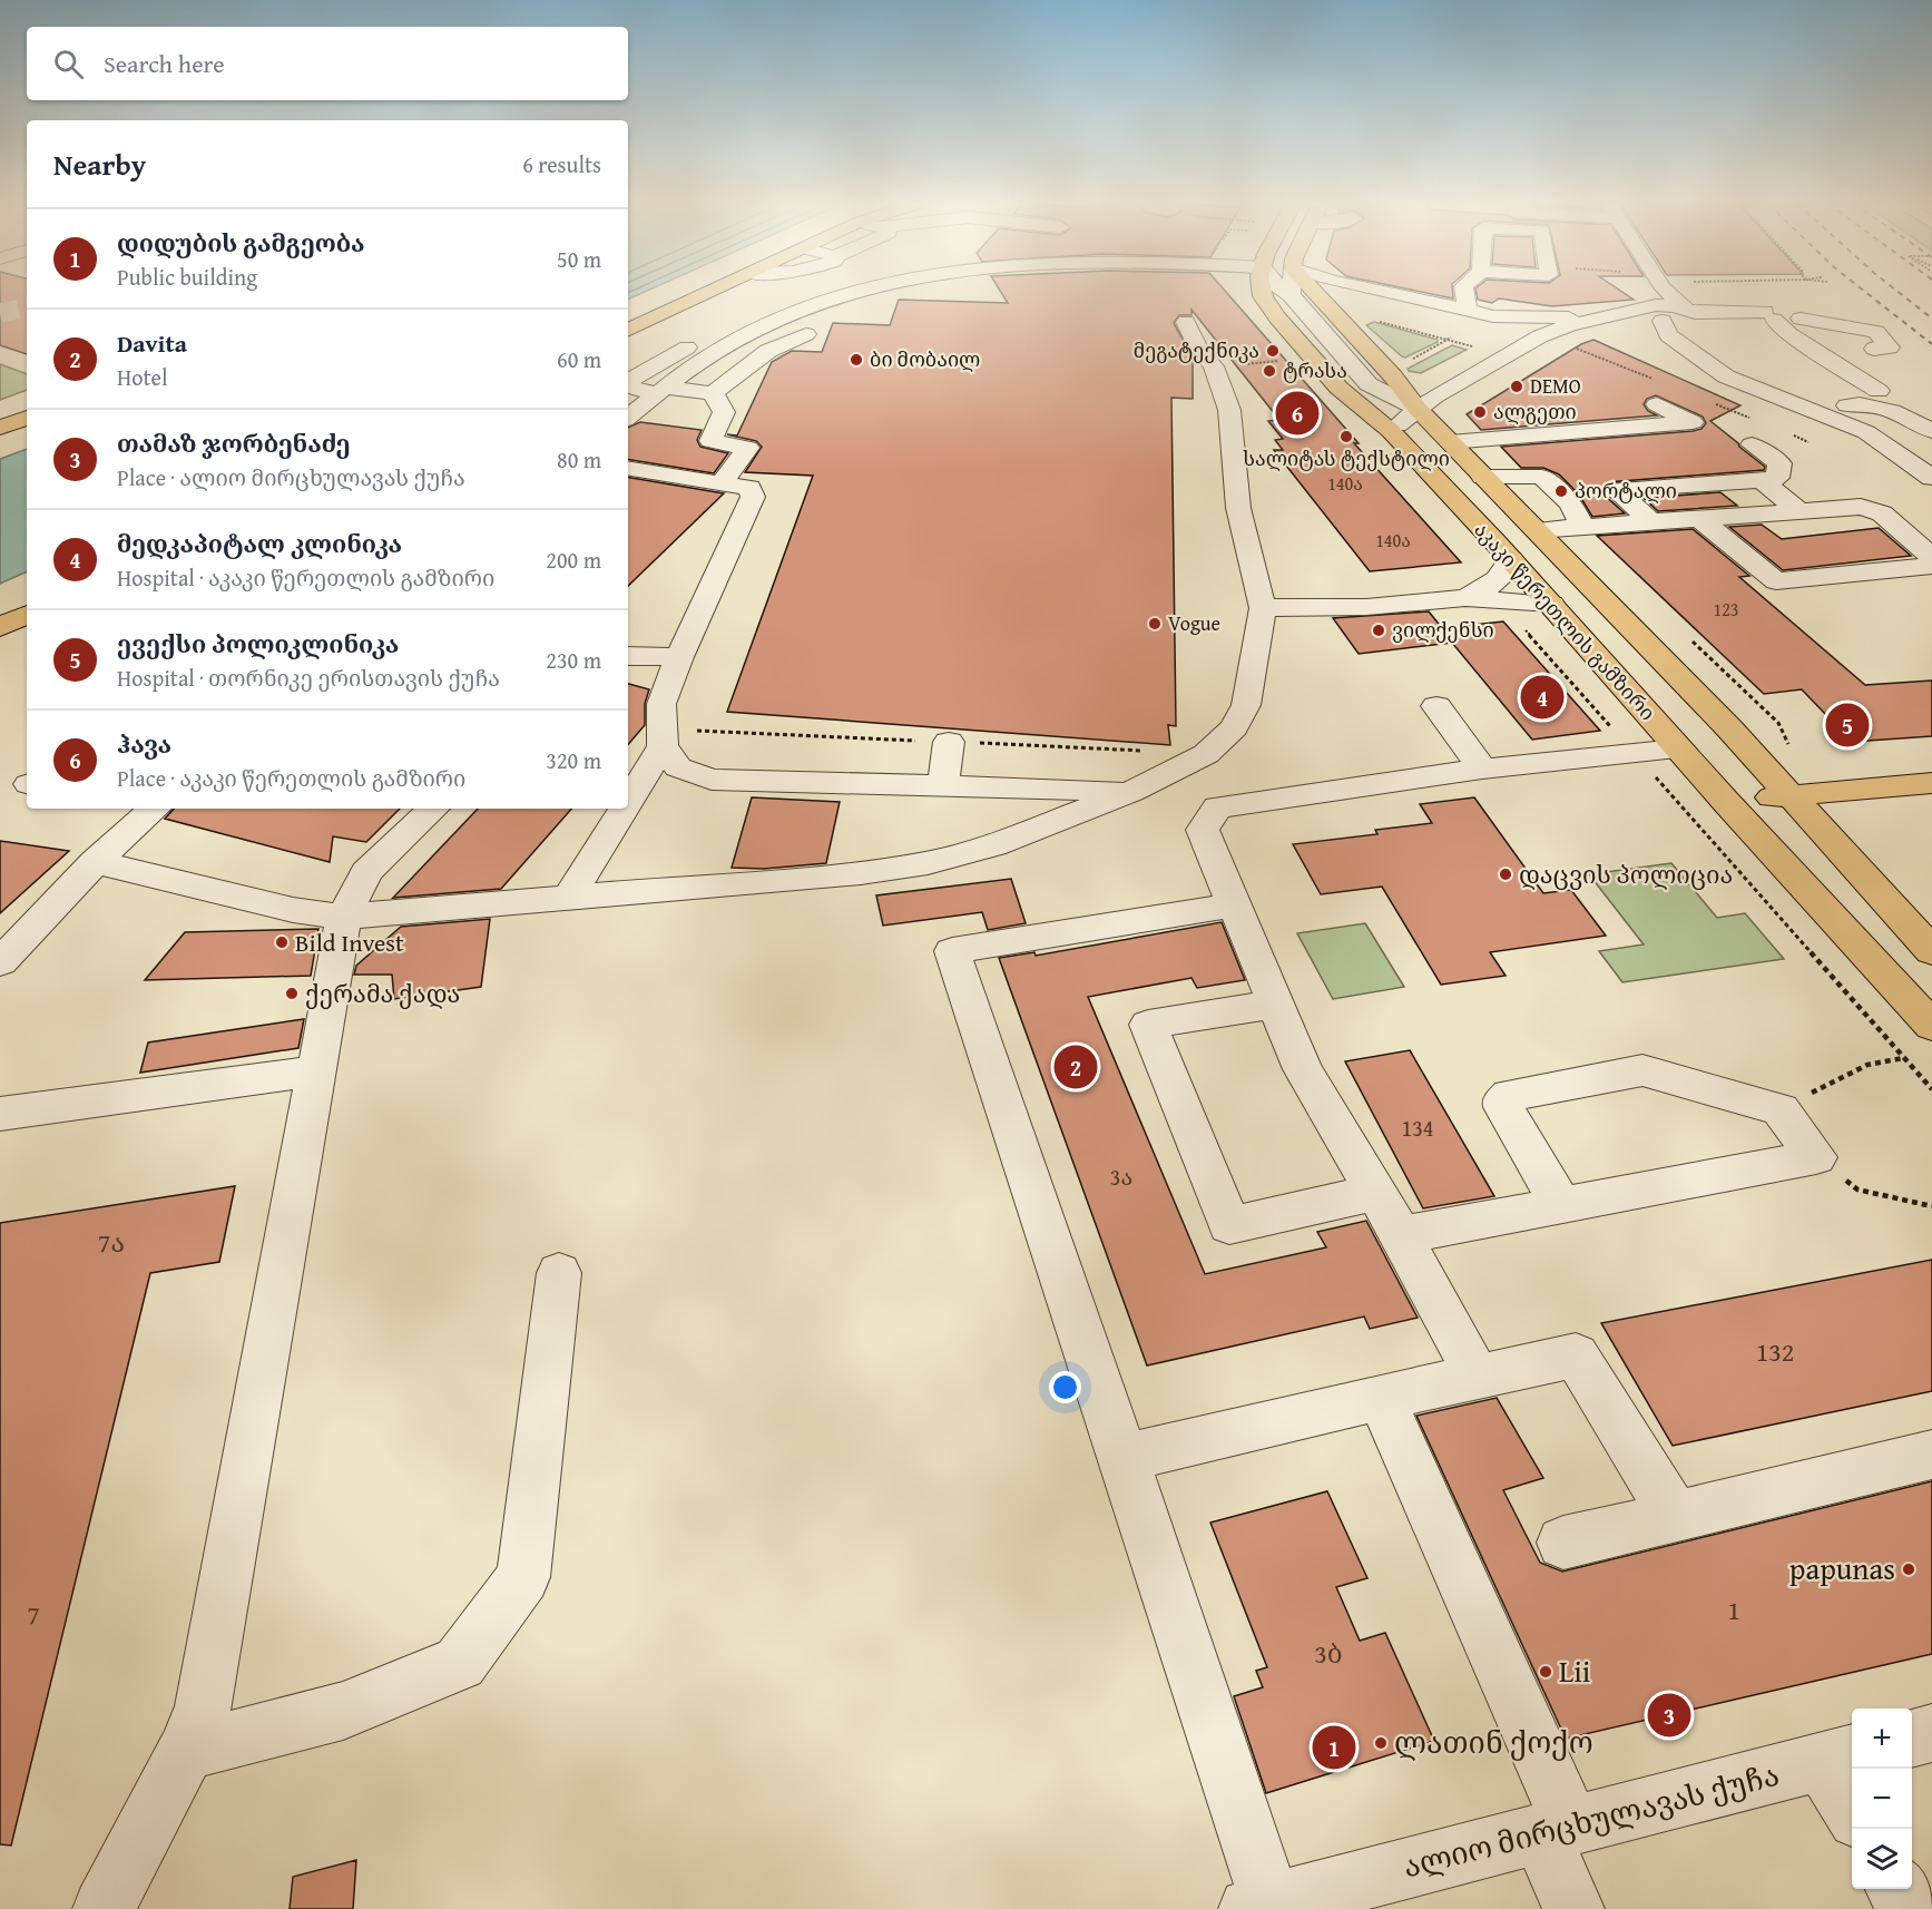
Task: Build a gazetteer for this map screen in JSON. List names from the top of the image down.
{
  "streets": {
    "main road": ["აკაკი წერეთლის გამზირი"],
    "street": ["ალიო მირცხულავას ქუჩა"]
  },
  "places": [
    "მეგატექნიკა",
    "ბი მობაილ",
    "ტრასა",
    "DEMO",
    "ალგეთი",
    "სალიტას ტექსტილი",
    "პორტალი",
    "Vogue",
    "ვილქენსი",
    "დაცვის პოლიცია",
    "Bild Invest",
    "ქერამა ქადა",
    "papunas",
    "Lii",
    "ლათინ ქოქო"
  ],
  "house_numbers": [
    "140ა",
    "140ა",
    "123",
    "134",
    "3ა",
    "7ა",
    "132",
    "1",
    "7",
    "3ბ"
  ],
  "page": {
    "search": "Search here",
    "heading": ["Nearby", "6 results"],
    "list": [
      {
        "mark": "1",
        "name": "დიდუბის გამგეობა",
        "note": "Public building",
        "value": "50 m"
      },
      {
        "mark": "2",
        "name": "Davita",
        "note": "Hotel",
        "value": "60 m"
      },
      {
        "mark": "3",
        "name": "თამაზ ჯორბენაძე",
        "note": "Place · ალიო მირცხულავას ქუჩა",
        "value": "80 m"
      },
      {
        "mark": "4",
        "name": "მედკაპიტალ კლინიკა",
        "note": "Hospital · აკაკი წერეთლის გამზირი",
        "value": "200 m"
      },
      {
        "mark": "5",
        "name": "ევექსი პოლიკლინიკა",
        "note": "Hospital · თორნიკე ერისთავის ქუჩა",
        "value": "230 m"
      },
      {
        "mark": "6",
        "name": "ჰავა",
        "note": "Place · აკაკი წერეთლის გამზირი",
        "value": "320 m"
      }
    ],
    "pins": [
      "6",
      "4",
      "5",
      "2",
      "3",
      "1"
    ],
    "map_buttons": ["+", "−"]
  }
}
